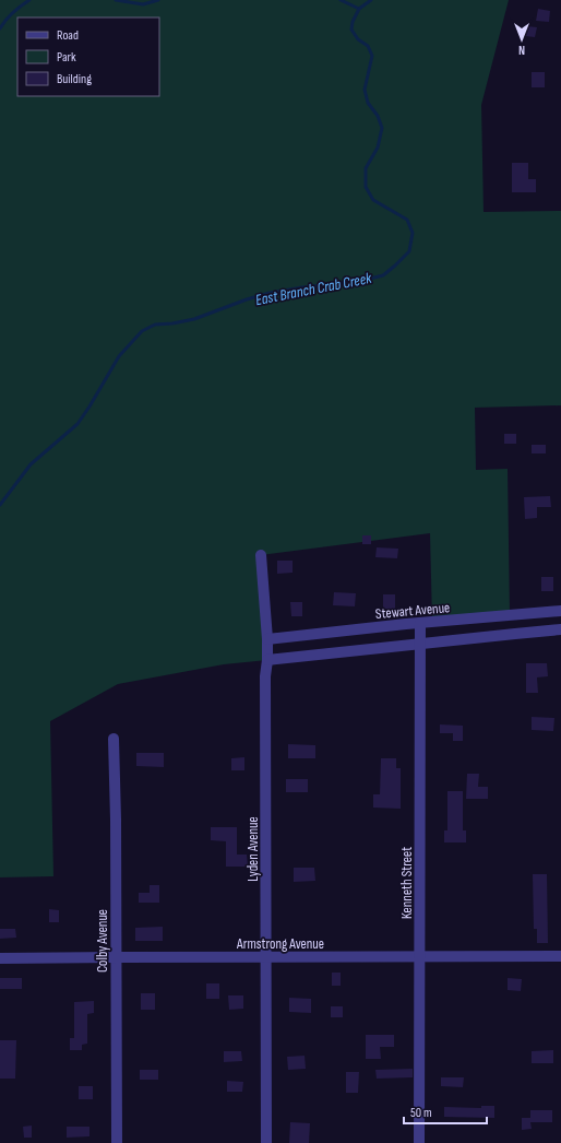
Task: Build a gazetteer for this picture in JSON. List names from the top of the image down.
{
  "streets": {
    "street": [
      "Stewart Avenue",
      "Lyden Avenue",
      "Kenneth Street",
      "Colby Avenue",
      "Armstrong Avenue"
    ]
  },
  "crossings": [
    ["Stewart Avenue", "Lyden Avenue"],
    ["Stewart Avenue", "Kenneth Street"],
    ["Lyden Avenue", "Armstrong Avenue"],
    ["Kenneth Street", "Armstrong Avenue"],
    ["Colby Avenue", "Armstrong Avenue"]
  ],
  "water": ["East Branch Crab Creek"],
  "legend": ["Road", "Park", "Building"],
  "scale_bar": "50 m",
  "north": "bottom"
}
